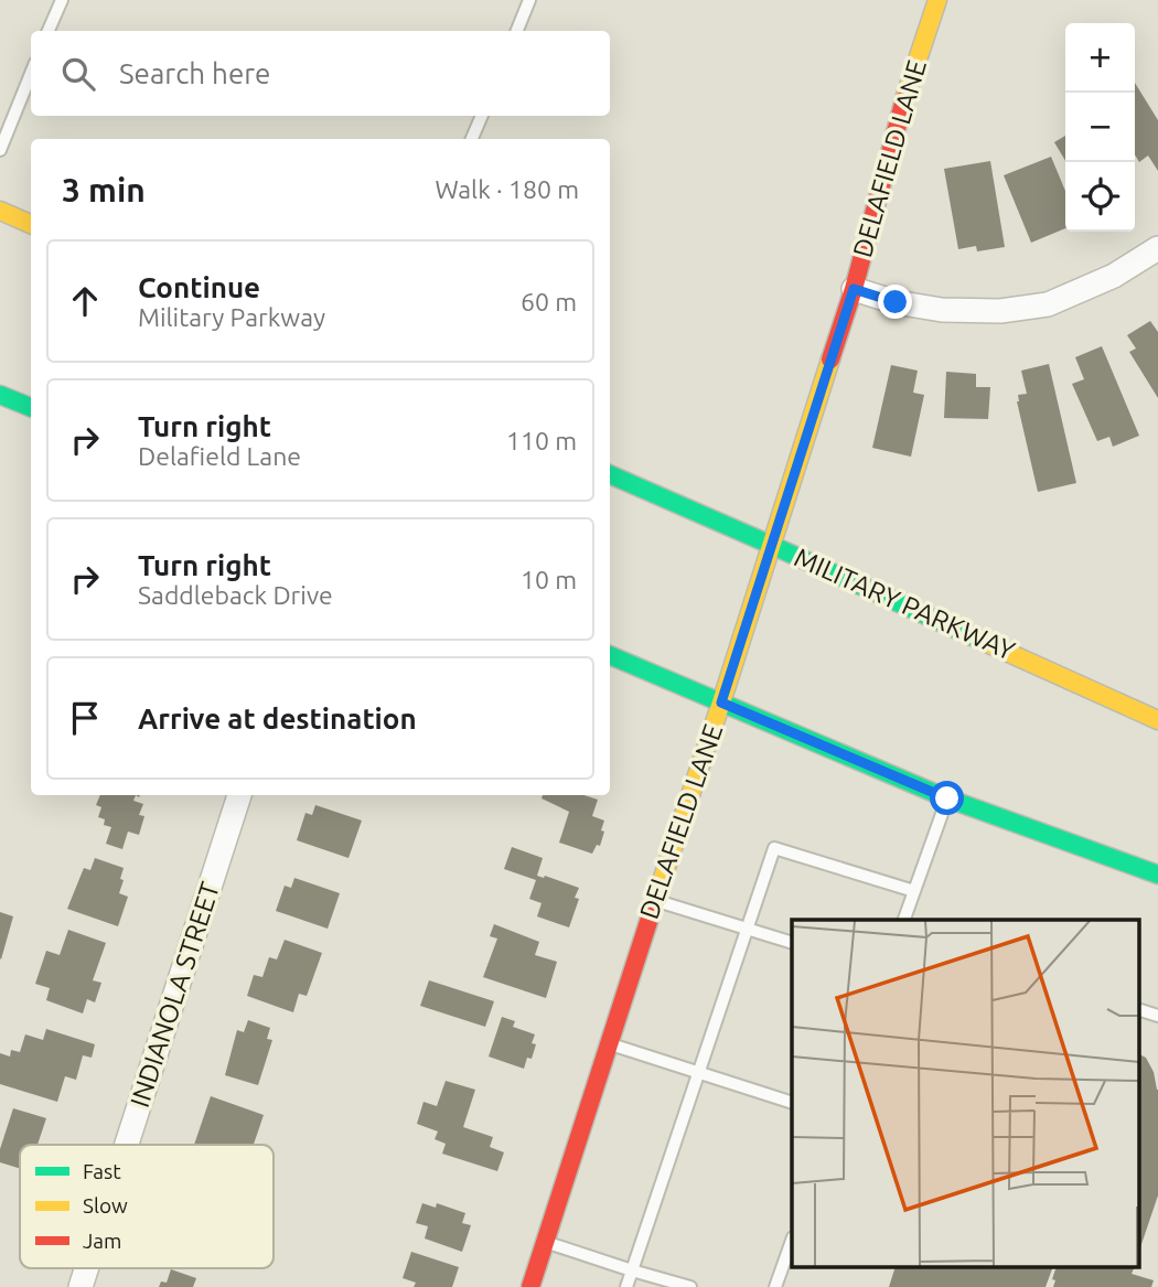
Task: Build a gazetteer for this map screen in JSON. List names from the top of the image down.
{
  "streets": {
    "street": ["DELAFIELD LANE", "MILITARY PARKWAY", "INDIANOLA STREET"]
  },
  "crossings": [
    ["DELAFIELD LANE", "MILITARY PARKWAY"]
  ],
  "legend": ["Fast", "Slow", "Jam"],
  "page": {
    "map_buttons": ["+", "−"],
    "search": "Search here",
    "heading": ["3 min", "Walk · 180 m"],
    "list": [
      ["Continue", "Military Parkway", "60 m"],
      ["Turn right", "Delafield Lane", "110 m"],
      ["Turn right", "Saddleback Drive", "10 m"],
      "Arrive at destination"
    ]
  }
}
